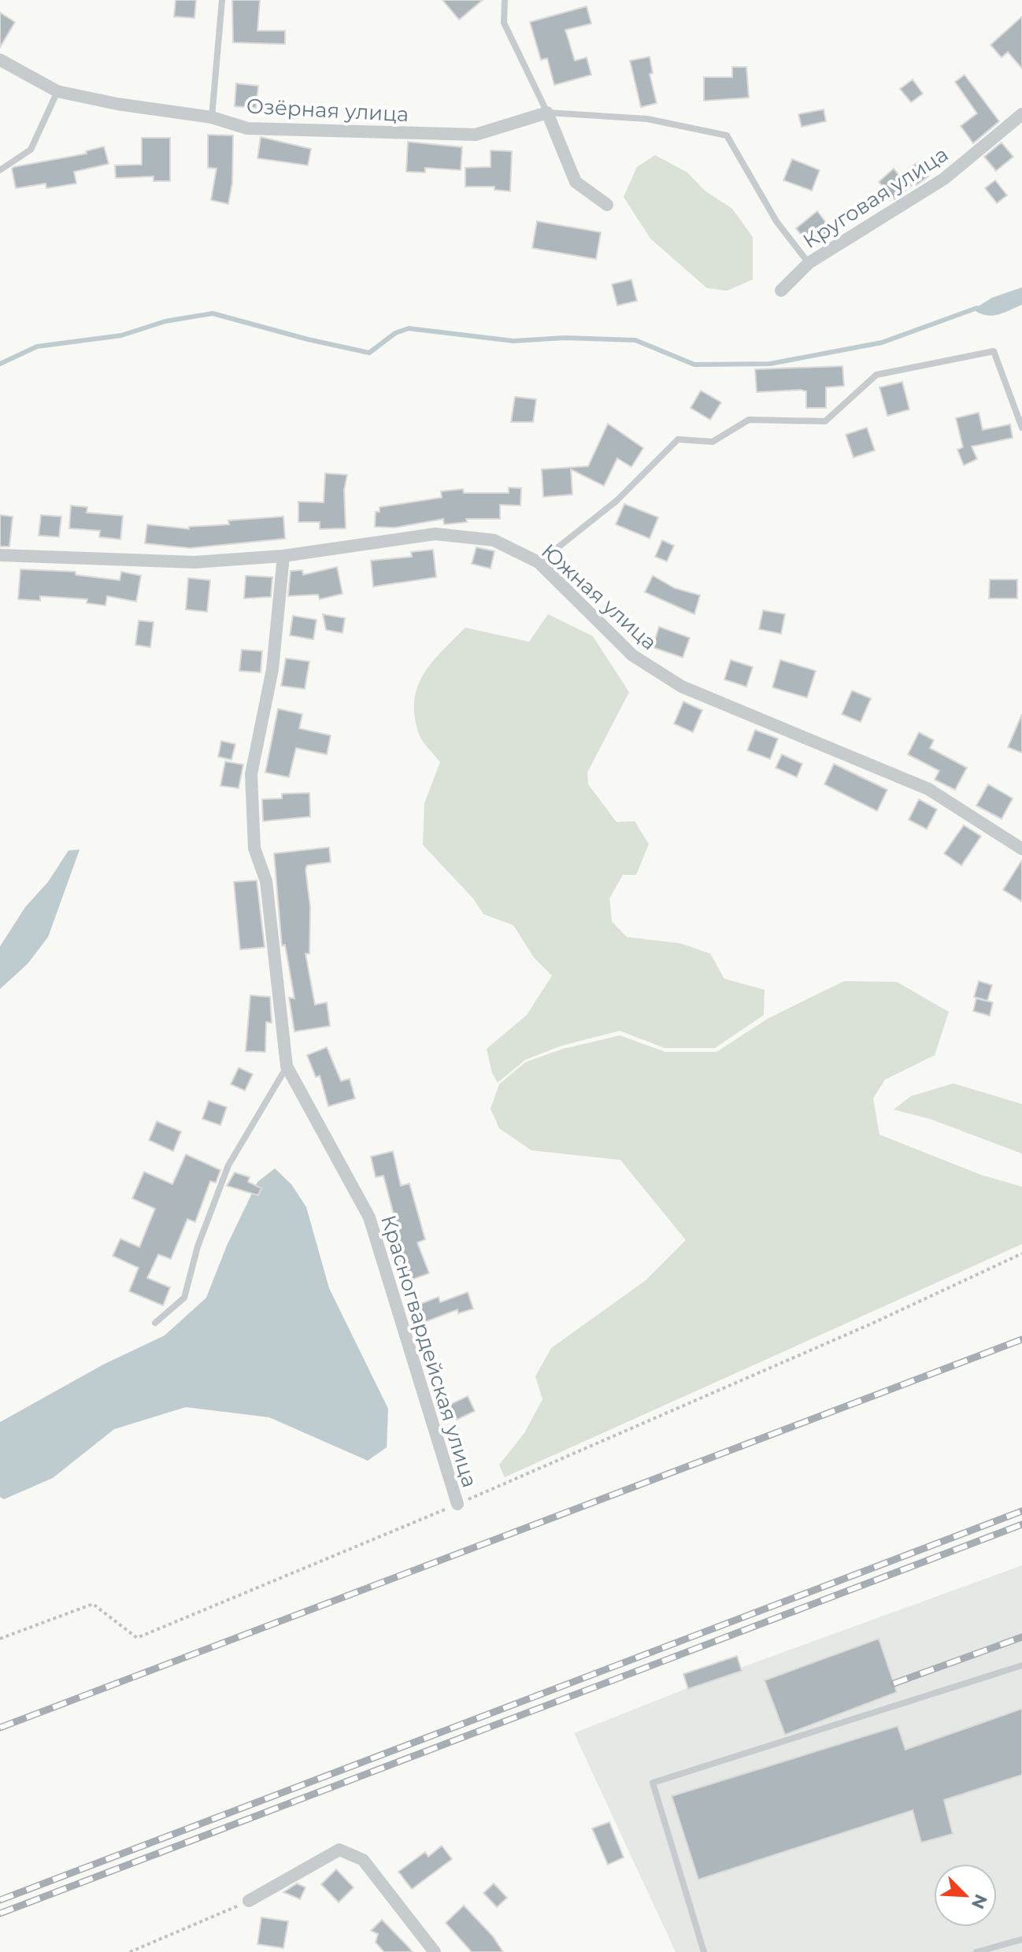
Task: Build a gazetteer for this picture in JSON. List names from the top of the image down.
{
  "streets": {
    "street": [
      "Озёрная улица",
      "Круговая улица",
      "Южная улица",
      "Красногвардейская улица"
    ]
  },
  "crossings": [
    ["Южная улица", "Красногвардейская улица"]
  ],
  "north": "bottom right"
}
